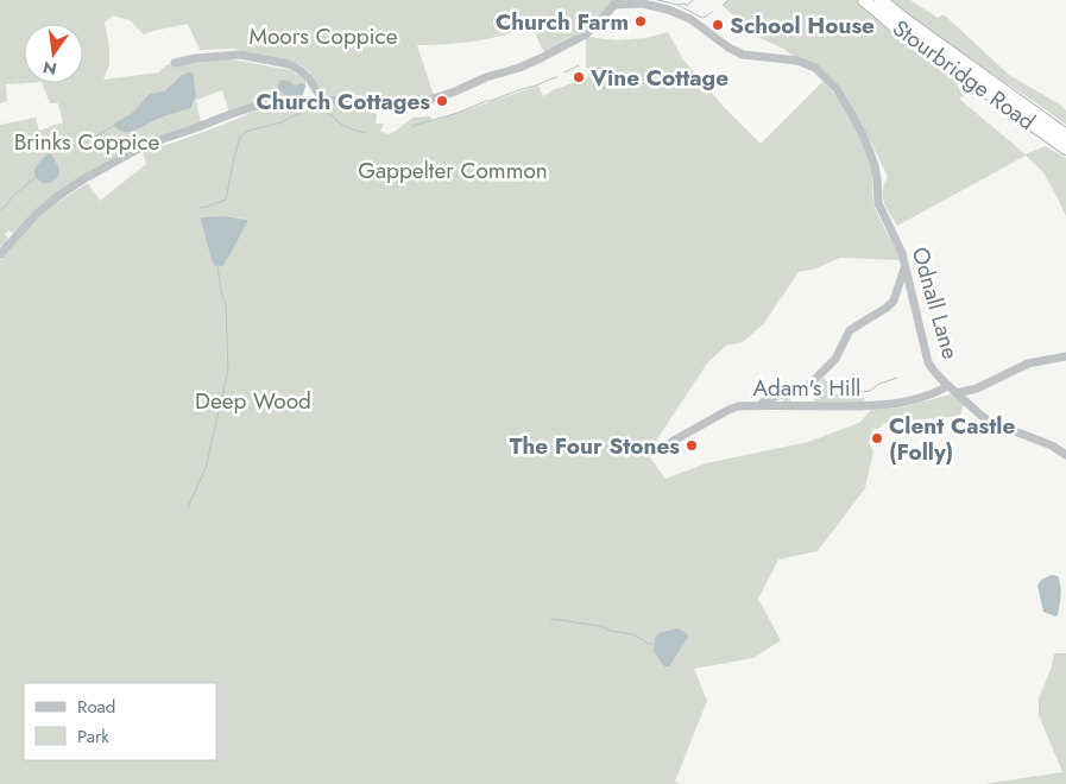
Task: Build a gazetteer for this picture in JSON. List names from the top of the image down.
{
  "streets": {
    "highway": ["Stourbridge Road"],
    "street": ["Odnall Lane", "Adam's Hill"]
  },
  "crossings": [
    ["Odnall Lane", "Adam's Hill"]
  ],
  "parks": [
    "Moors Coppice",
    "Brinks Coppice",
    "Gappelter Common",
    "Deep Wood"
  ],
  "places": [
    "Church Farm",
    "School House",
    "Vine Cottage",
    "Church Cottages",
    "Clent Castle (Folly)",
    "The Four Stones"
  ],
  "legend": ["Road", "Park"],
  "north": "bottom"
}
